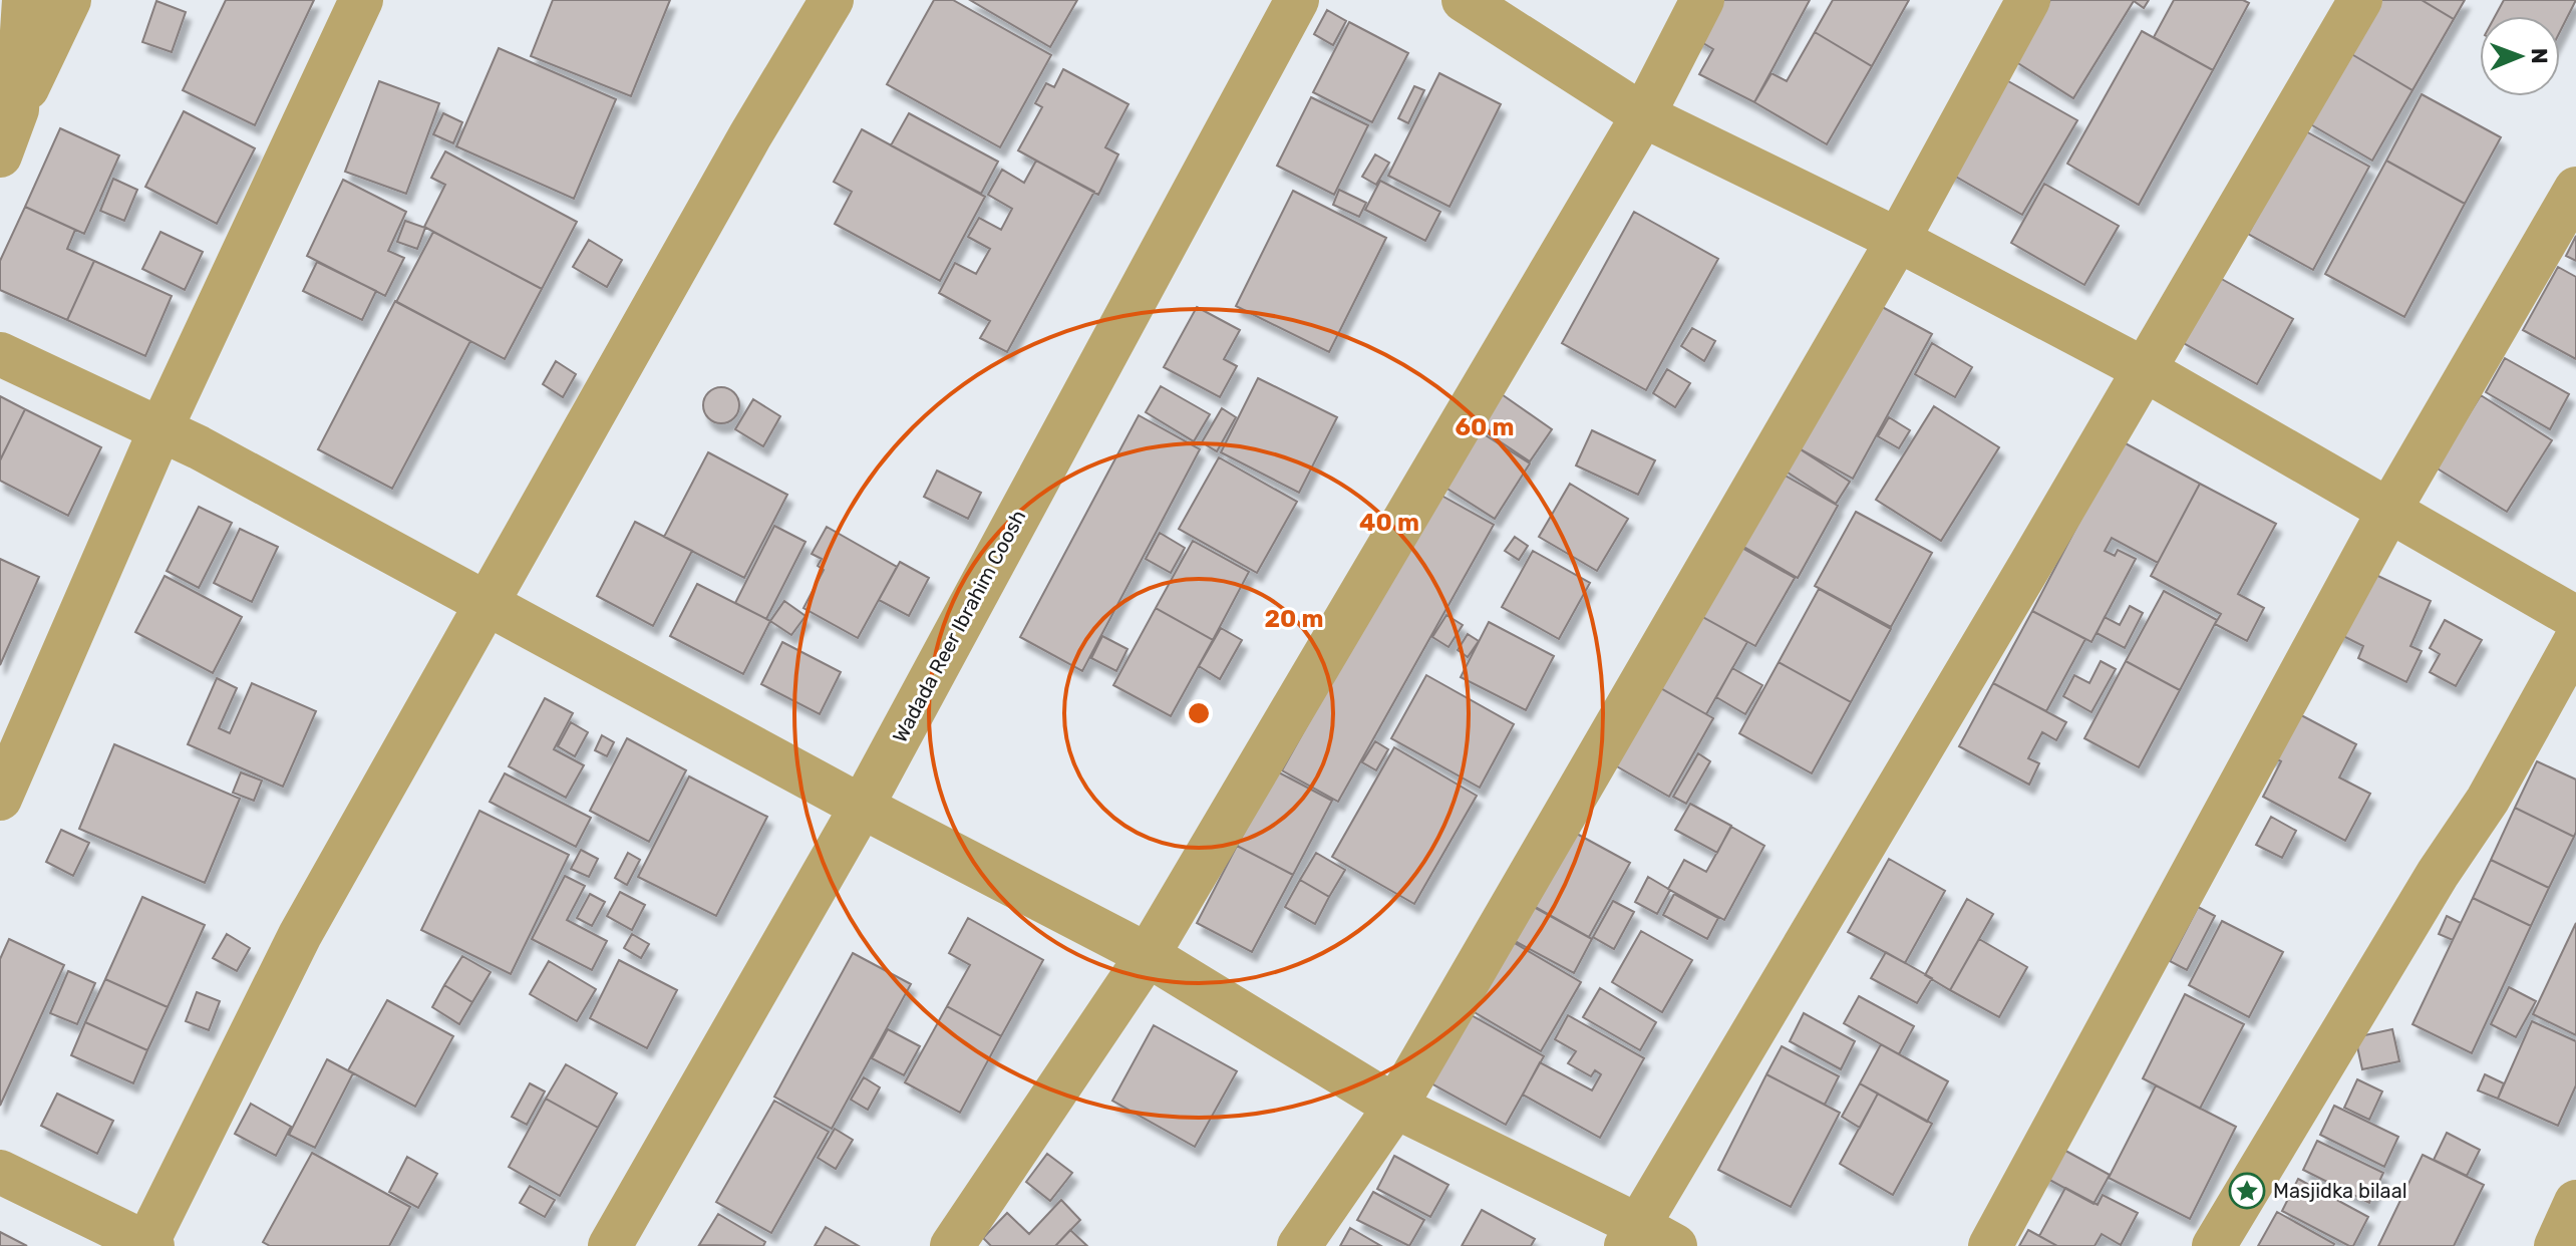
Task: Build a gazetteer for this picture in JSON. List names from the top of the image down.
{
  "streets": {
    "street": ["Wadada Reer Ibrahim Coosh"]
  },
  "places": {
    "place": ["Masjidka bilaal"]
  },
  "north": "right",
  "rings": ["60 m", "40 m", "20 m"]
}
